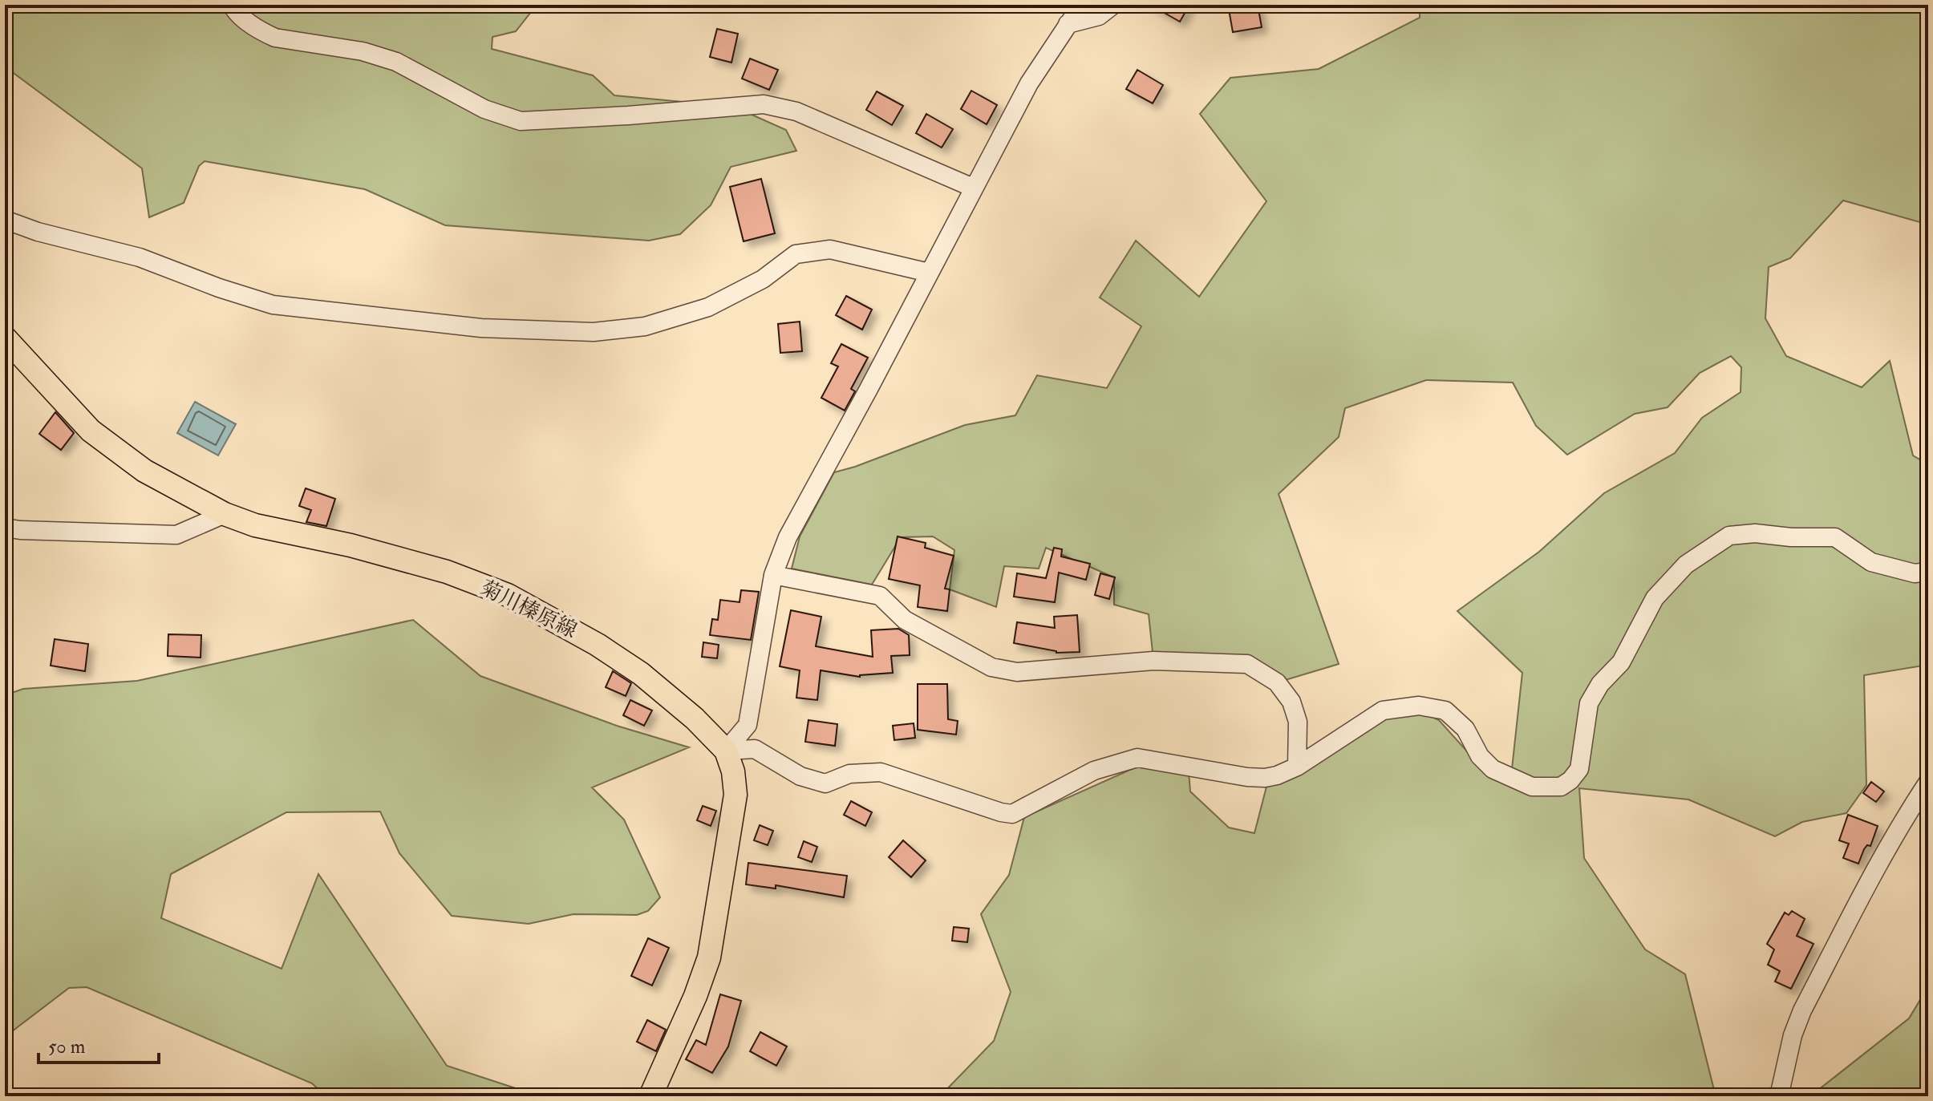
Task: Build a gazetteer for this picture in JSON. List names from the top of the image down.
{
  "streets": {
    "main road": ["菊川榛原線"]
  },
  "scale_bar": "50 m"
}
